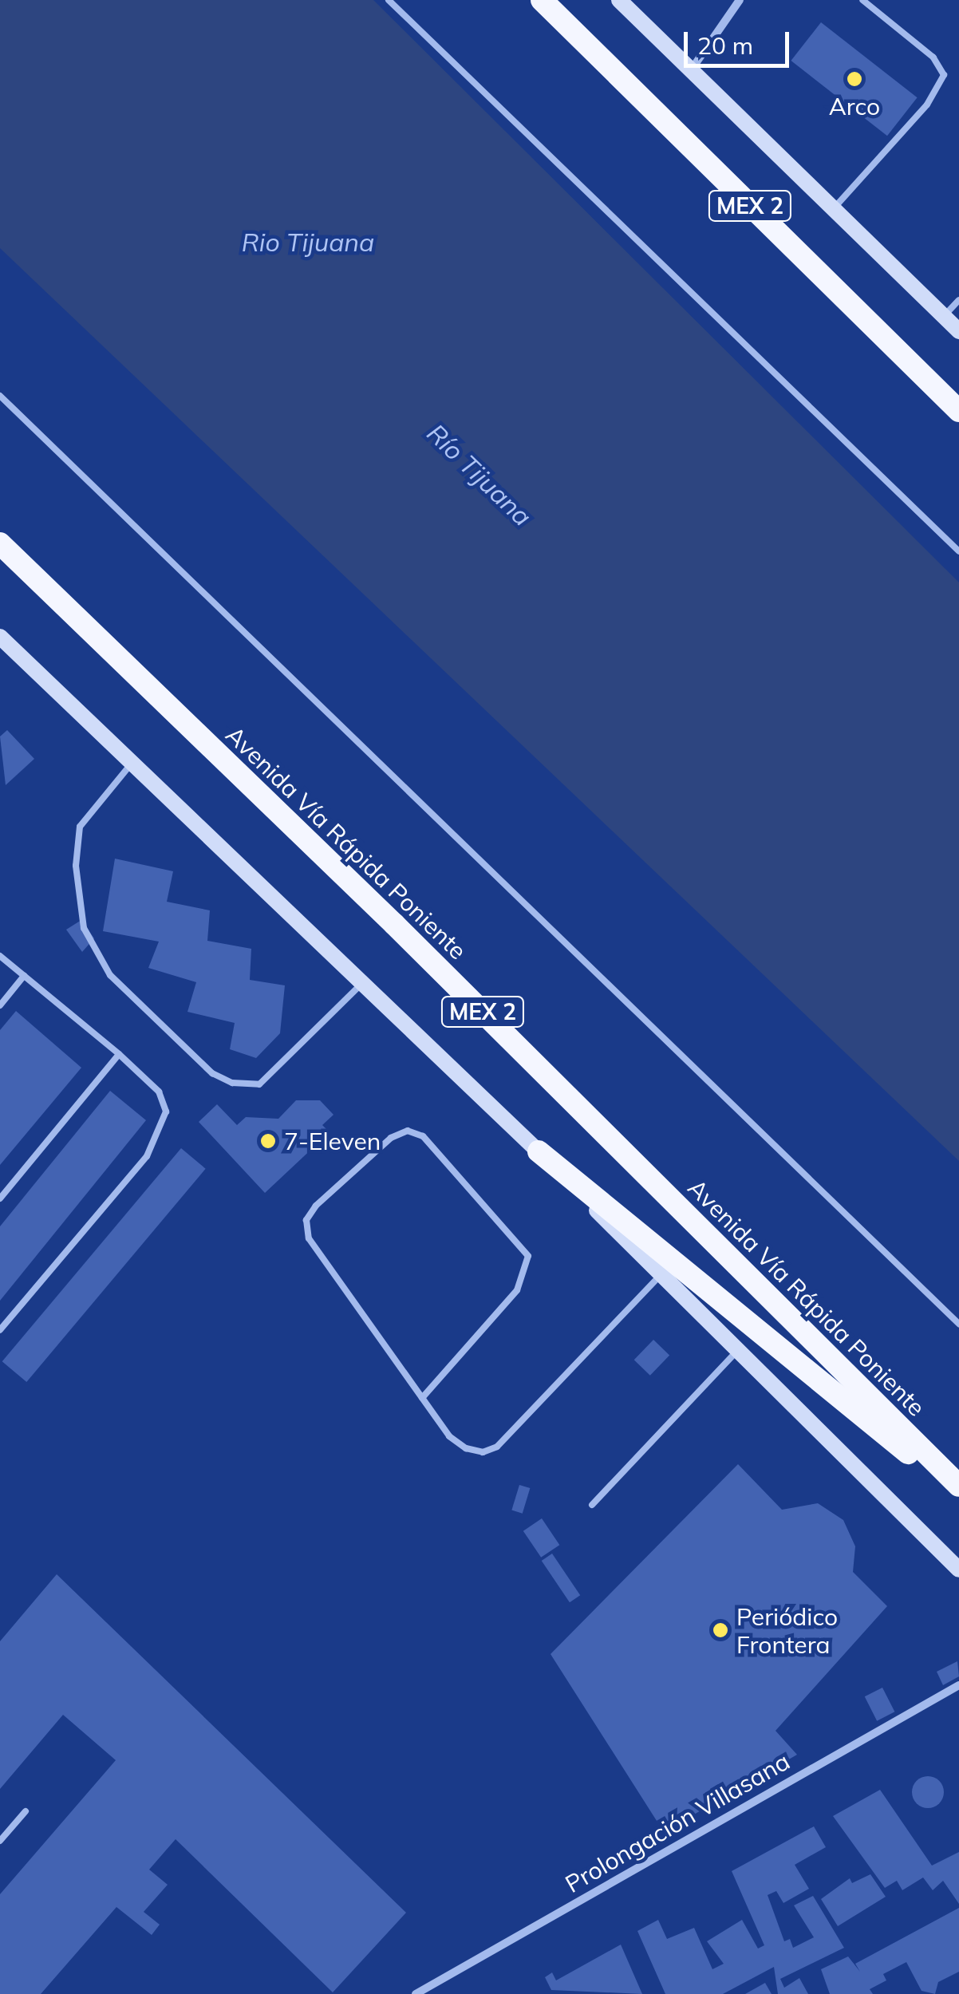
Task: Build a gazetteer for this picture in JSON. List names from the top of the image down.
{
  "streets": {
    "highway": ["MEX 2", "Avenida Vía Rápida Poniente"],
    "street": ["Prolongación Villasana"]
  },
  "water": ["Rio Tijuana", "Río Tijuana"],
  "places": ["Arco", "7-Eleven", "Periódico Frontera"],
  "scale_bar": "20 m"
}
